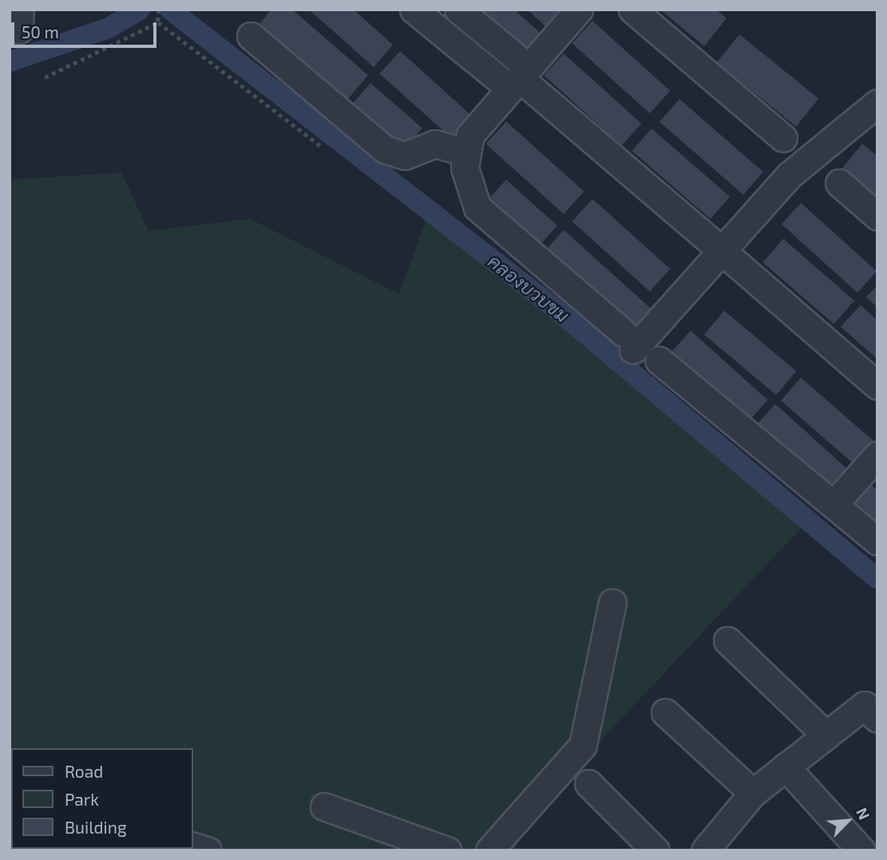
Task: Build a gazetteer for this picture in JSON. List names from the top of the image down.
{
  "water": ["คลองบวบขม"],
  "legend": ["Road", "Park", "Building"],
  "scale_bar": "50 m",
  "north": "top right"
}
